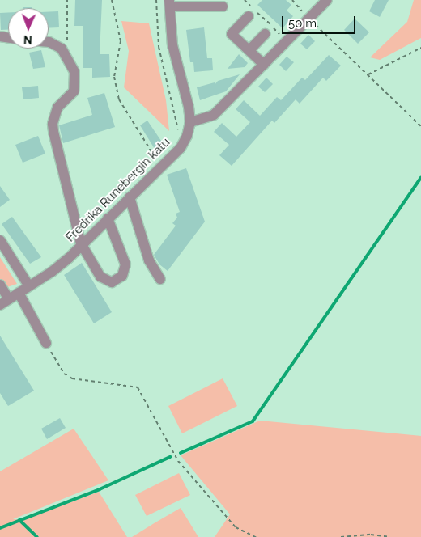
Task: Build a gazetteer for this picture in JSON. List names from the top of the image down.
{
  "streets": {
    "street": ["Fredrika Runebergin katu"]
  },
  "scale_bar": "50 m",
  "north": "bottom"
}
